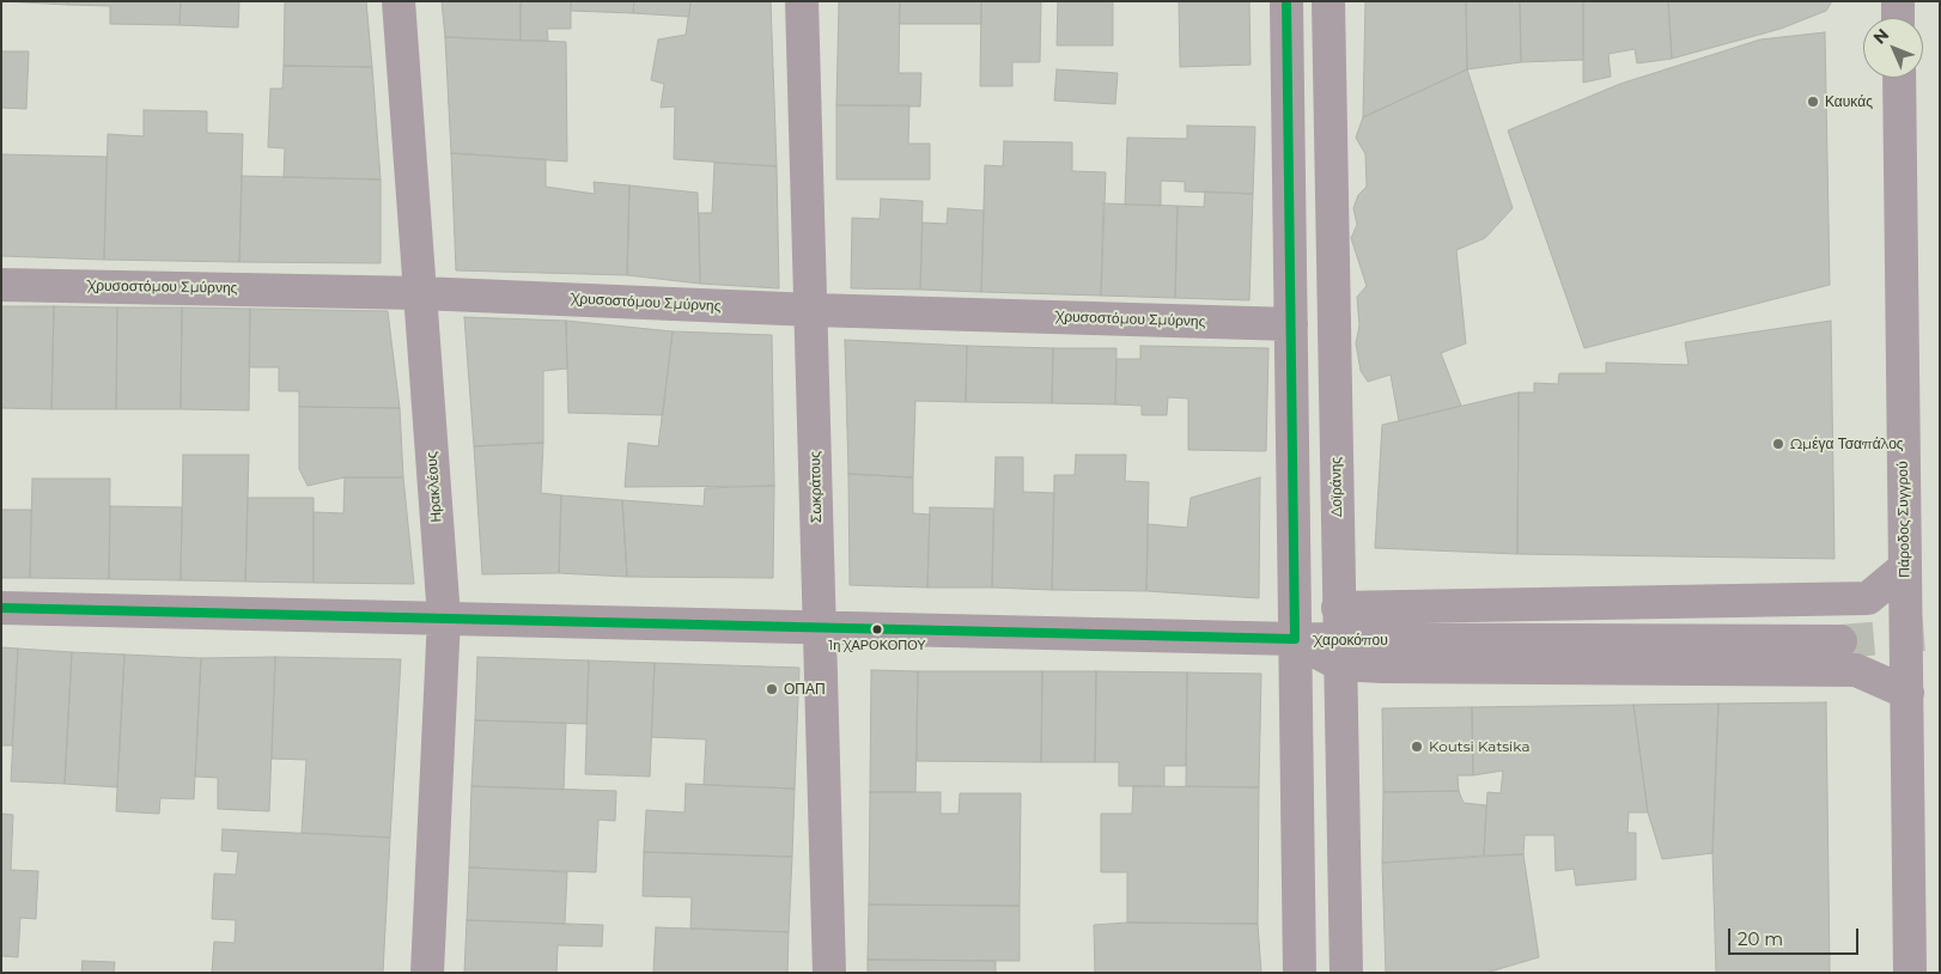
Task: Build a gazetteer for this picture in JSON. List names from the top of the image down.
{
  "streets": {
    "street": [
      "Χρυσοστόμου Σμύρνης",
      "Ηρακλέους",
      "Σωκράτους",
      "Δοϊράνης",
      "Πάροδος Συγγρού",
      "Χαροκόπου"
    ]
  },
  "crossings": [
    ["Χρυσοστόμου Σμύρνης", "Ηρακλέους"],
    ["Χρυσοστόμου Σμύρνης", "Σωκράτους"],
    ["Ηρακλέους", "Χαροκόπου"],
    ["Σωκράτους", "Χαροκόπου"],
    ["Δοϊράνης", "Χαροκόπου"],
    ["Πάροδος Συγγρού", "Χαροκόπου"]
  ],
  "places": [
    "Καυκάς",
    "Ωμέγα Τσαπάλος",
    "1η ΧΑΡΟΚΟΠΟΥ",
    "ΟΠΑΠ",
    "Koutsi Katsika"
  ],
  "scale_bar": "20 m",
  "north": "top left"
}
